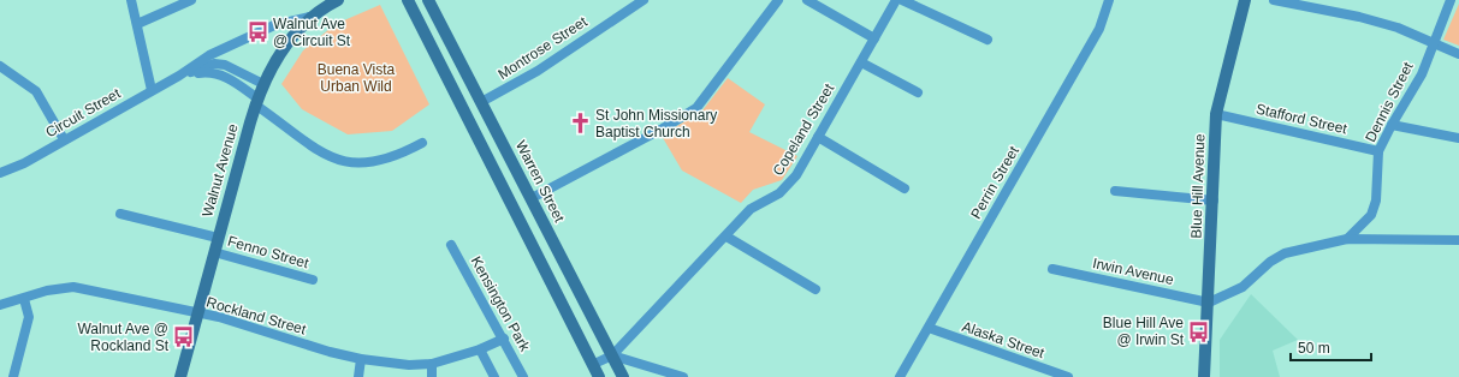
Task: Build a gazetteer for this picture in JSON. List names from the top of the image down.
{
  "streets": {
    "main road": ["Walnut Avenue", "Warren Street", "Blue Hill Avenue"],
    "street": [
      "Montrose Street",
      "Dennis Street",
      "Circuit Street",
      "Stafford Street",
      "Copeland Street",
      "Perrin Street",
      "Fenno Street",
      "Irwin Avenue",
      "Kensington Park",
      "Rockland Street",
      "Alaska Street"
    ]
  },
  "crossings": [
    ["Montrose Street", "Warren Street"],
    ["Dennis Street", "Stafford Street"],
    ["Circuit Street", "Walnut Avenue"],
    ["Stafford Street", "Blue Hill Avenue"],
    ["Copeland Street", "Warren Street"],
    ["Walnut Avenue", "Fenno Street"],
    ["Walnut Avenue", "Rockland Street"],
    ["Perrin Street", "Alaska Street"],
    ["Blue Hill Avenue", "Irwin Avenue"],
    ["Kensington Park", "Rockland Street"]
  ],
  "parks": ["Buena Vista Urban Wild"],
  "places": {
    "bus stop": ["Walnut Ave @ Circuit St", "Blue Hill Ave @ Irwin St", "Walnut Ave @ Rockland St"],
    "church": ["St John Missionary Baptist Church"]
  },
  "scale_bar": "50 m"
}
